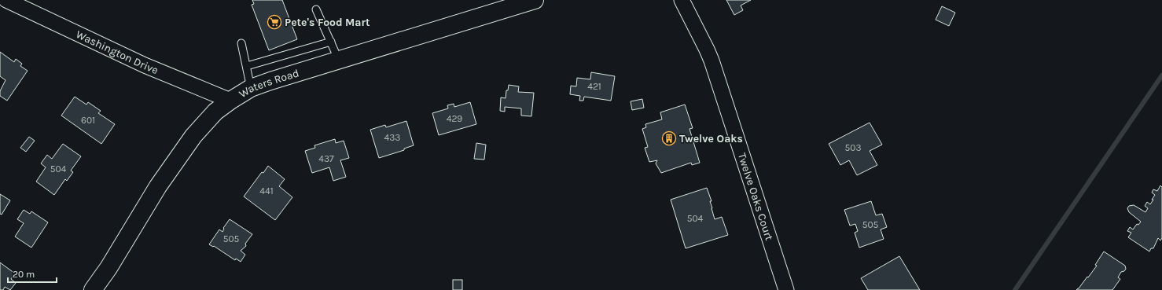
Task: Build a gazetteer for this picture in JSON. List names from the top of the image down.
{
  "streets": {
    "street": ["Washington Drive", "Waters Road", "Twelve Oaks Court"]
  },
  "crossings": [
    ["Washington Drive", "Waters Road"]
  ],
  "places": {
    "supermarket": ["Pete's Food Mart"],
    "building": ["Twelve Oaks"]
  },
  "house_numbers": [
    "421",
    "429",
    "601",
    "433",
    "503",
    "437",
    "504",
    "441",
    "504",
    "505",
    "505"
  ],
  "scale_bar": "20 m"
}
